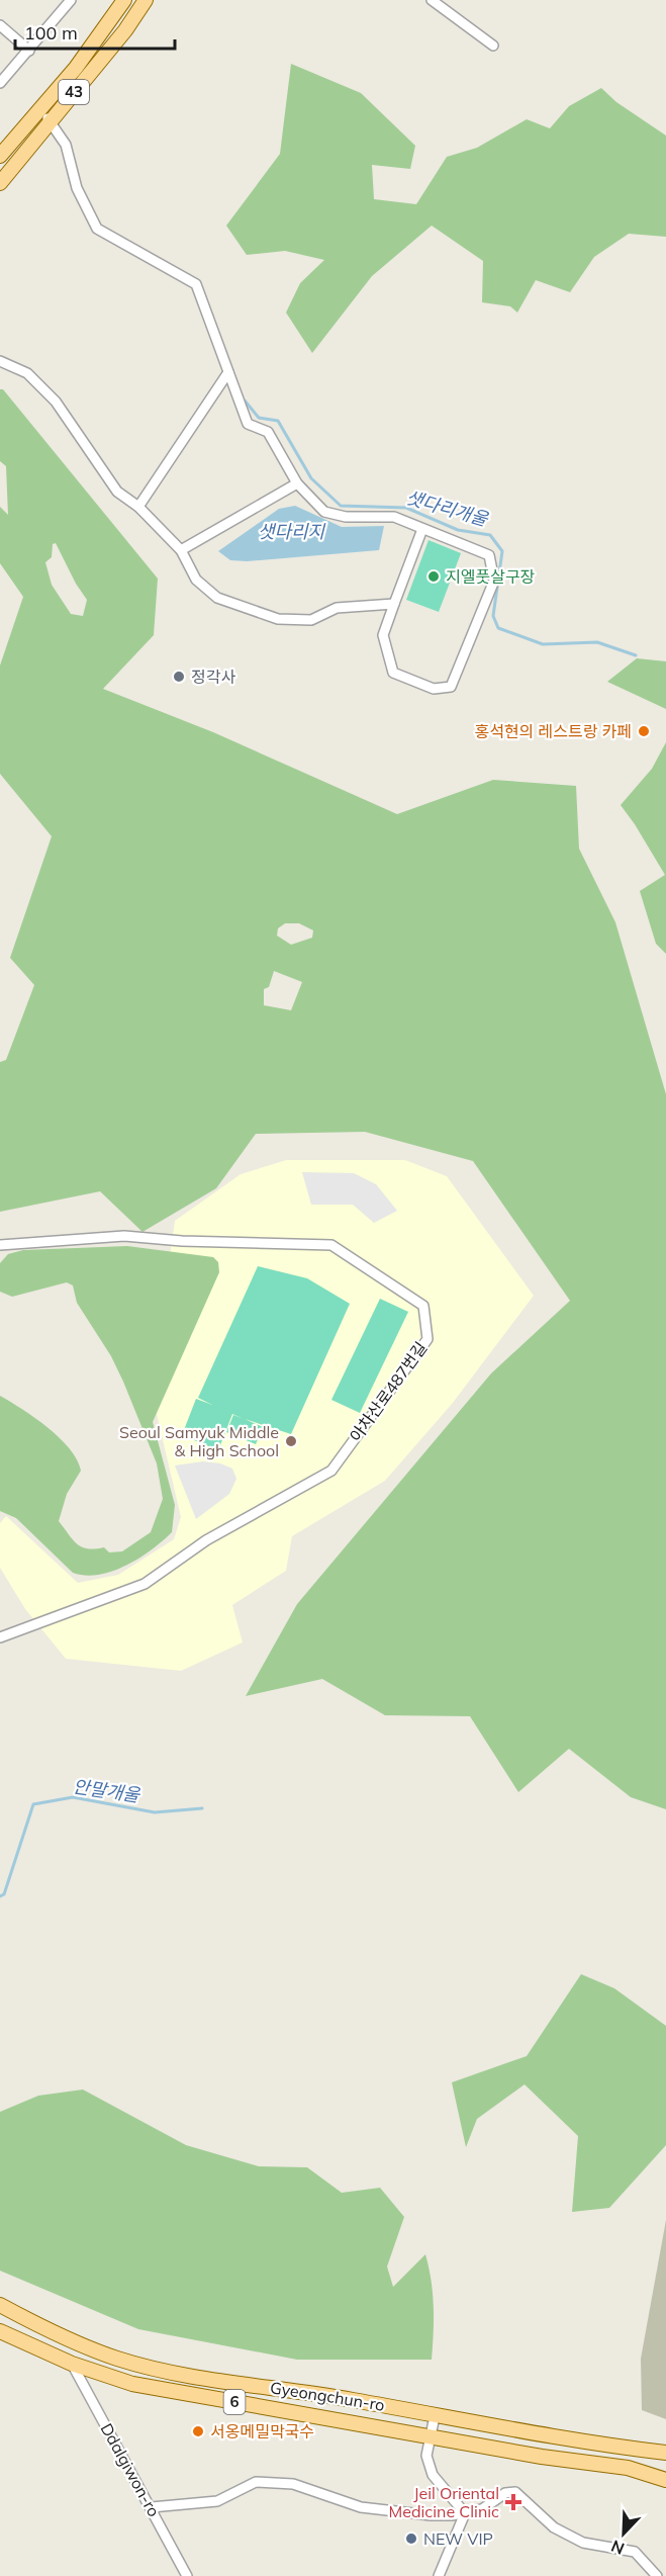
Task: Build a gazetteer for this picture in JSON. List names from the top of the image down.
{
  "streets": {
    "main road": ["43", "Gyeongchun-ro", "6"],
    "street": ["아차산로487번길", "Ddalgiwon-ro"]
  },
  "crossings": [
    ["Gyeongchun-ro", "Ddalgiwon-ro"]
  ],
  "water": ["샛다리개울", "샛다리지", "안말개울"],
  "places": {
    "other": [
      "지엘풋살구장",
      "정각사",
      "홍석현의 레스트랑 카페",
      "Seoul Samyuk Middle & High School",
      "서옹메밀막국수",
      "NEW VIP"
    ],
    "health": ["Jeil Oriental Medicine Clinic"]
  },
  "scale_bar": "100 m",
  "north": "bottom left"
}
